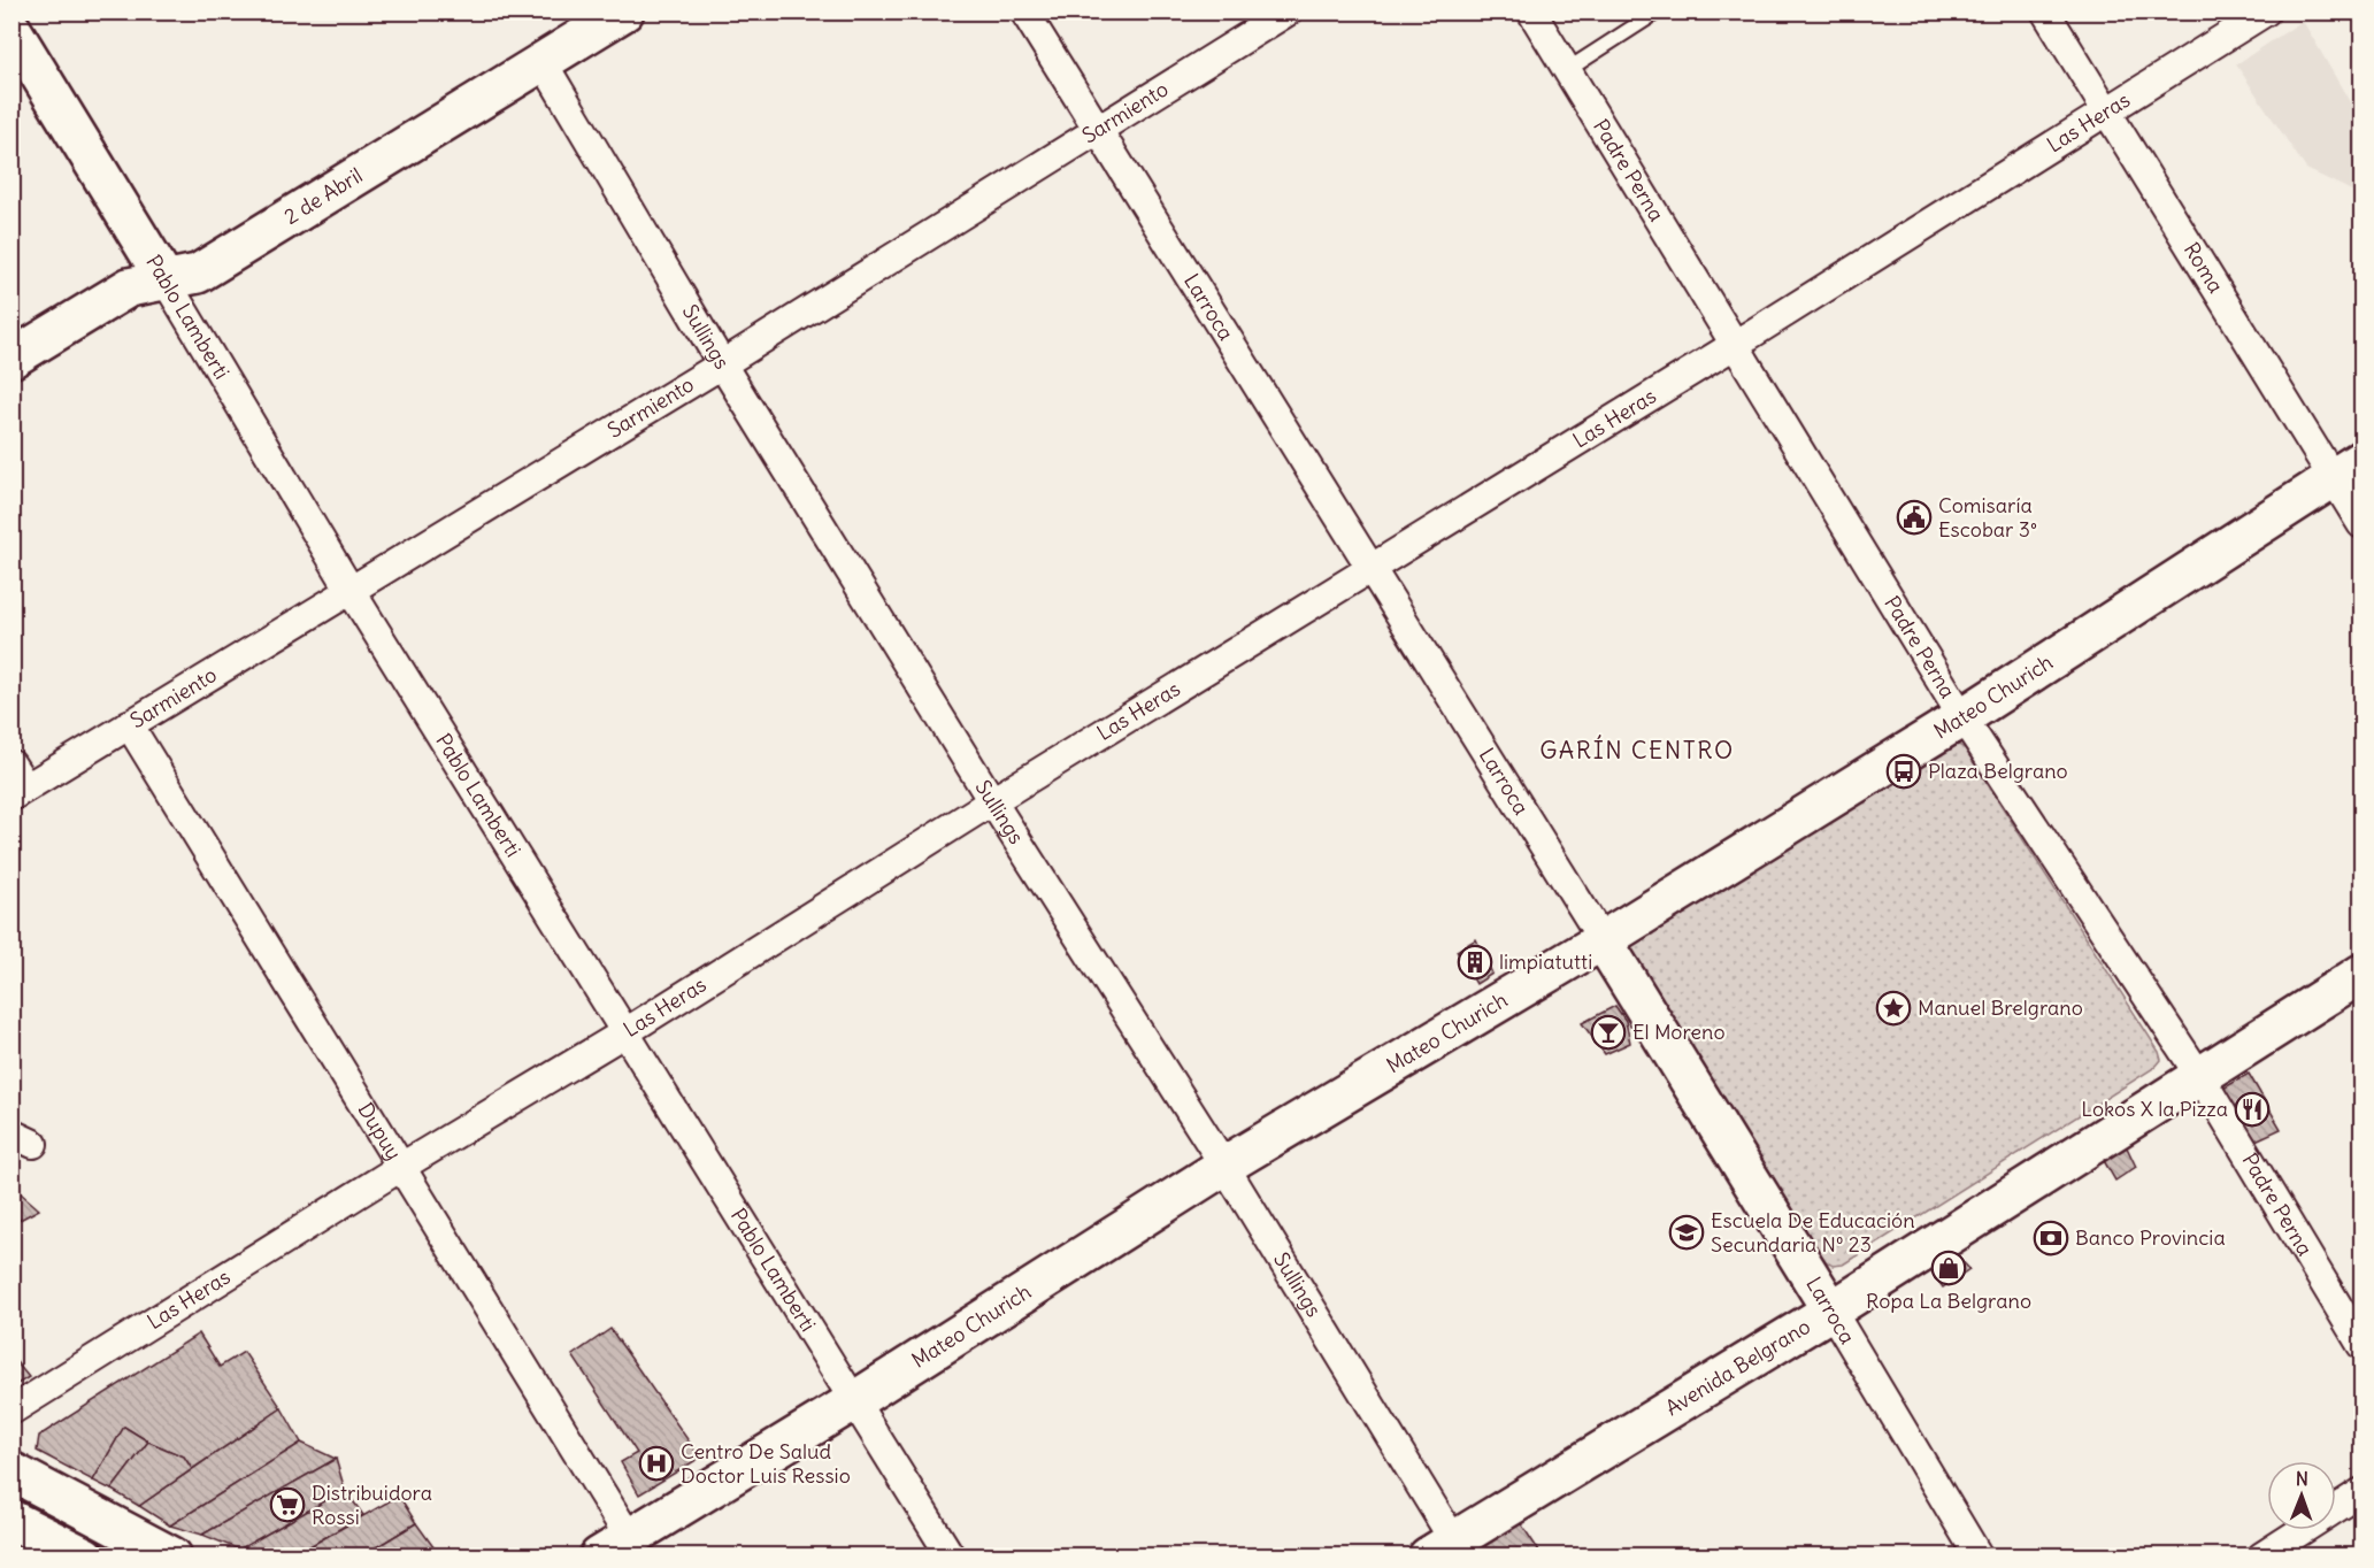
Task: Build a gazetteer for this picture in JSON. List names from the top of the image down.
{
  "streets": {
    "street": [
      "Sarmiento",
      "Las Heras",
      "Padre Perna",
      "2 de Abril",
      "Roma",
      "Larroca",
      "Pablo Lamberti",
      "Sullings",
      "Mateo Churich",
      "Dupuy",
      "Avenida Belgrano"
    ]
  },
  "crossings": [
    ["Sarmiento", "Larroca"],
    ["Sarmiento", "Pablo Lamberti"],
    ["Sarmiento", "Sullings"],
    ["Sarmiento", "Dupuy"],
    ["Las Heras", "Padre Perna"],
    ["Las Heras", "Roma"],
    ["Las Heras", "Larroca"],
    ["Las Heras", "Pablo Lamberti"],
    ["Las Heras", "Sullings"],
    ["Las Heras", "Dupuy"],
    ["Padre Perna", "Mateo Churich"],
    ["Padre Perna", "Avenida Belgrano"],
    ["2 de Abril", "Pablo Lamberti"],
    ["2 de Abril", "Sullings"],
    ["Roma", "Mateo Churich"],
    ["Larroca", "Mateo Churich"],
    ["Larroca", "Avenida Belgrano"],
    ["Pablo Lamberti", "Mateo Churich"],
    ["Sullings", "Mateo Churich"],
    ["Sullings", "Avenida Belgrano"],
    ["Mateo Churich", "Dupuy"]
  ],
  "districts": ["GARÍN CENTRO"],
  "places": {
    "public building": ["Comisaría Escobar 3°"],
    "bus stop": ["Plaza Belgrano"],
    "building": ["limpiatutti"],
    "place": ["Manuel Brelgrano"],
    "bar": ["El Moreno"],
    "restaurant": ["Lokos X la Pizza"],
    "school or university": ["Escuela De Educación Secundaria Nº 23"],
    "bank": ["Banco Provincia"],
    "shop": ["Ropa La Belgrano"],
    "hospital": ["Centro De Salud Doctor Luis Ressio"],
    "supermarket": ["Distribuidora Rossi"]
  },
  "north": "top"
}
